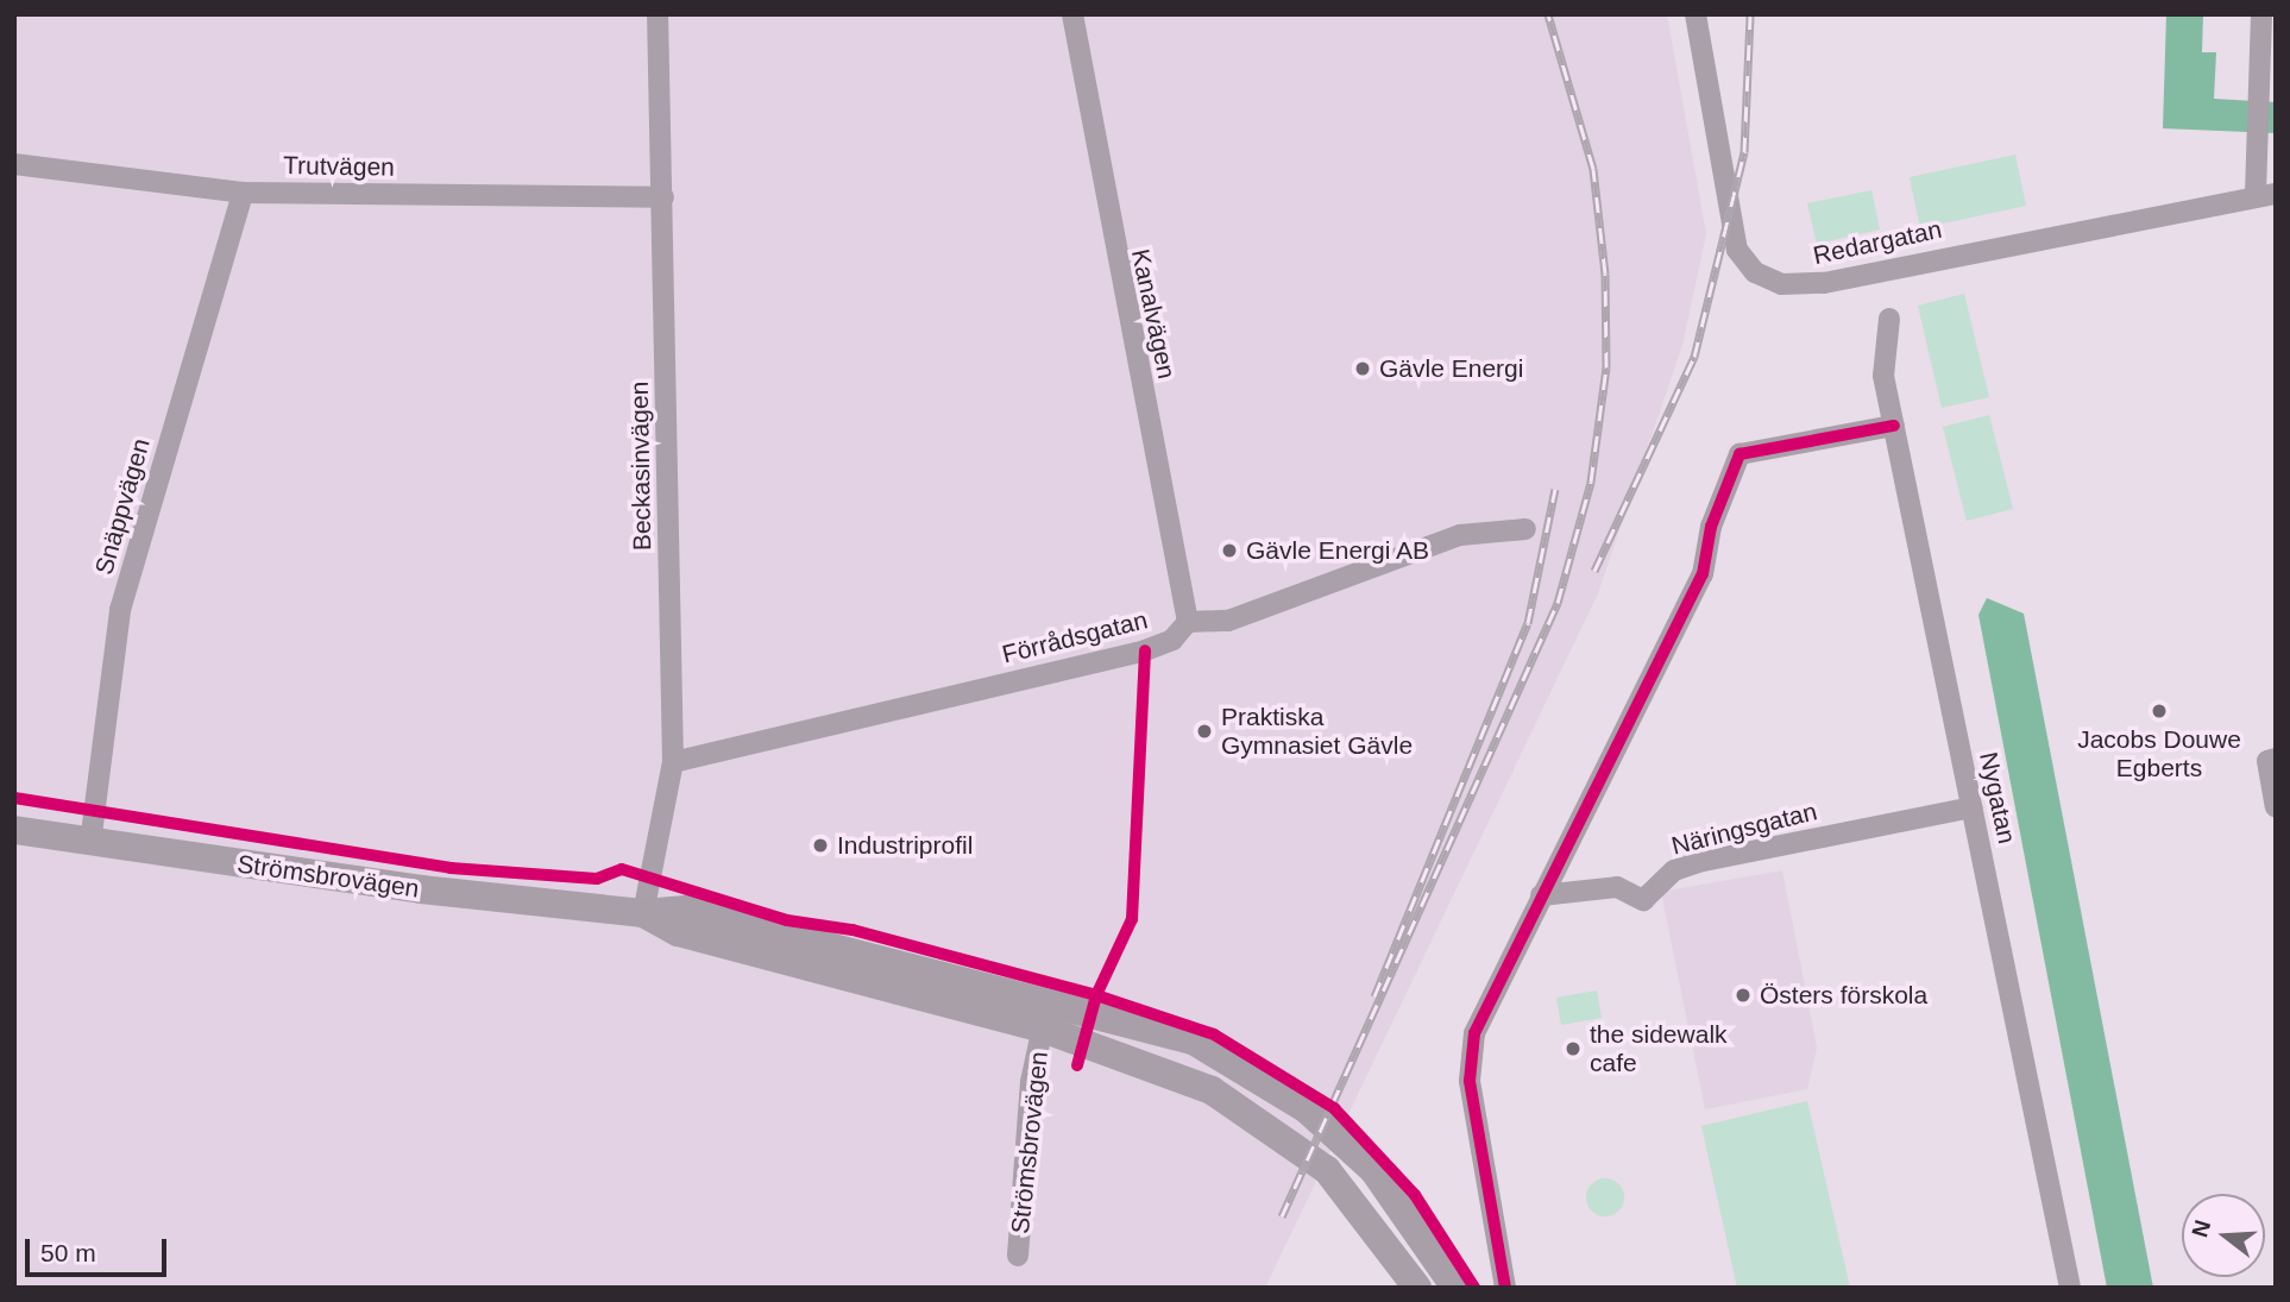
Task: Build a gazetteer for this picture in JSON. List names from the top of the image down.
{
  "streets": {
    "main road": ["Strömsbrovägen"],
    "street": [
      "Trutvägen",
      "Redargatan",
      "Kanalvägen",
      "Beckasinvägen",
      "Snäppvägen",
      "Förrådsgatan",
      "Nygatan",
      "Näringsgatan"
    ]
  },
  "crossings": [
    ["Trutvägen", "Beckasinvägen"],
    ["Trutvägen", "Snäppvägen"],
    ["Kanalvägen", "Förrådsgatan"],
    ["Beckasinvägen", "Förrådsgatan"],
    ["Beckasinvägen", "Strömsbrovägen"],
    ["Snäppvägen", "Strömsbrovägen"],
    ["Nygatan", "Näringsgatan"]
  ],
  "places": [
    "Gävle Energi",
    "Gävle Energi AB",
    "Jacobs Douwe Egberts",
    "Praktiska Gymnasiet Gävle",
    "Industriprofil",
    "Östers förskola",
    "the sidewalk cafe"
  ],
  "scale_bar": "50 m",
  "north": "left"
}
